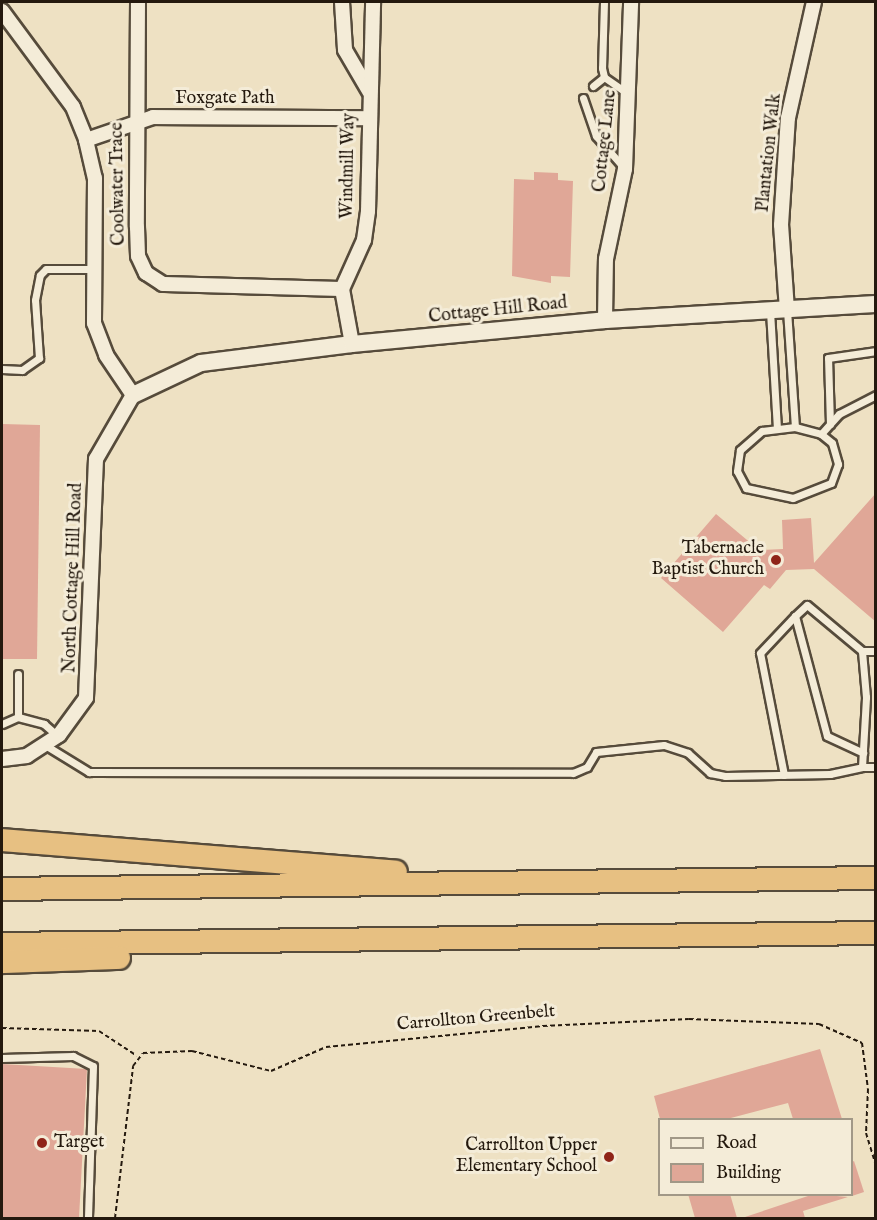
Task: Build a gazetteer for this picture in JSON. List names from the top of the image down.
{
  "streets": {
    "street": [
      "Foxgate Path",
      "Cottage Lane",
      "Plantation Walk",
      "Windmill Way",
      "Coolwater Trace",
      "Cottage Hill Road",
      "North Cottage Hill Road"
    ],
    "path": ["Carrollton Greenbelt"]
  },
  "crossings": [
    ["Foxgate Path", "Windmill Way"],
    ["Foxgate Path", "Coolwater Trace"],
    ["Cottage Lane", "Cottage Hill Road"],
    ["Plantation Walk", "Cottage Hill Road"],
    ["Windmill Way", "Coolwater Trace"],
    ["Cottage Hill Road", "North Cottage Hill Road"]
  ],
  "places": ["Tabernacle Baptist Church", "Target", "Carrollton Upper Elementary School"],
  "legend": ["Road", "Building"]
}
